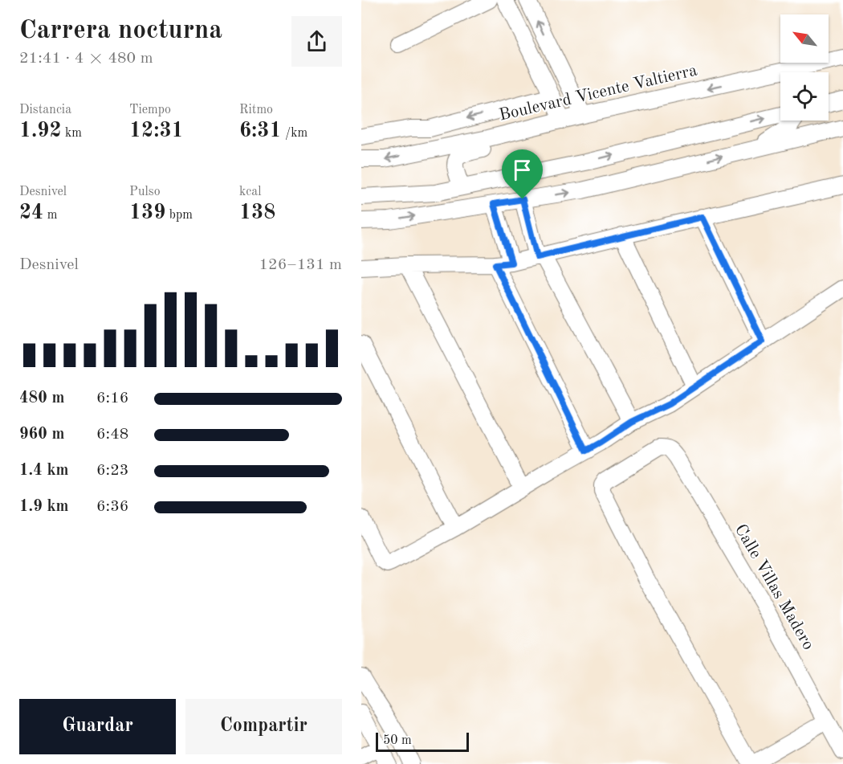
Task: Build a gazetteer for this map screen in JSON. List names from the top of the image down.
{
  "streets": {
    "street": ["Boulevard Vicente Valtierra", "Calle Villas Madero"]
  },
  "scale_bar": "50 m",
  "north": "top left",
  "page": {
    "heading": ["Carrera nocturna", "21:41 · 4 × 480 m"],
    "stats": [
      ["Distancia", "1.92 km"],
      ["Tiempo", "12:31"],
      ["Ritmo", "6:31 /km"],
      ["Desnivel", "24 m"],
      ["Pulso", "139 bpm"],
      ["kcal", "138"]
    ],
    "chart": ["Desnivel", "126–131 m"],
    "list": [
      {
        "name": "480 m",
        "note": "6:16"
      },
      {
        "name": "960 m",
        "note": "6:48"
      },
      {
        "name": "1.4 km",
        "note": "6:23"
      },
      {
        "name": "1.9 km",
        "note": "6:36"
      }
    ],
    "buttons": ["Guardar", "Compartir"],
    "scale": "50 m"
  }
}
